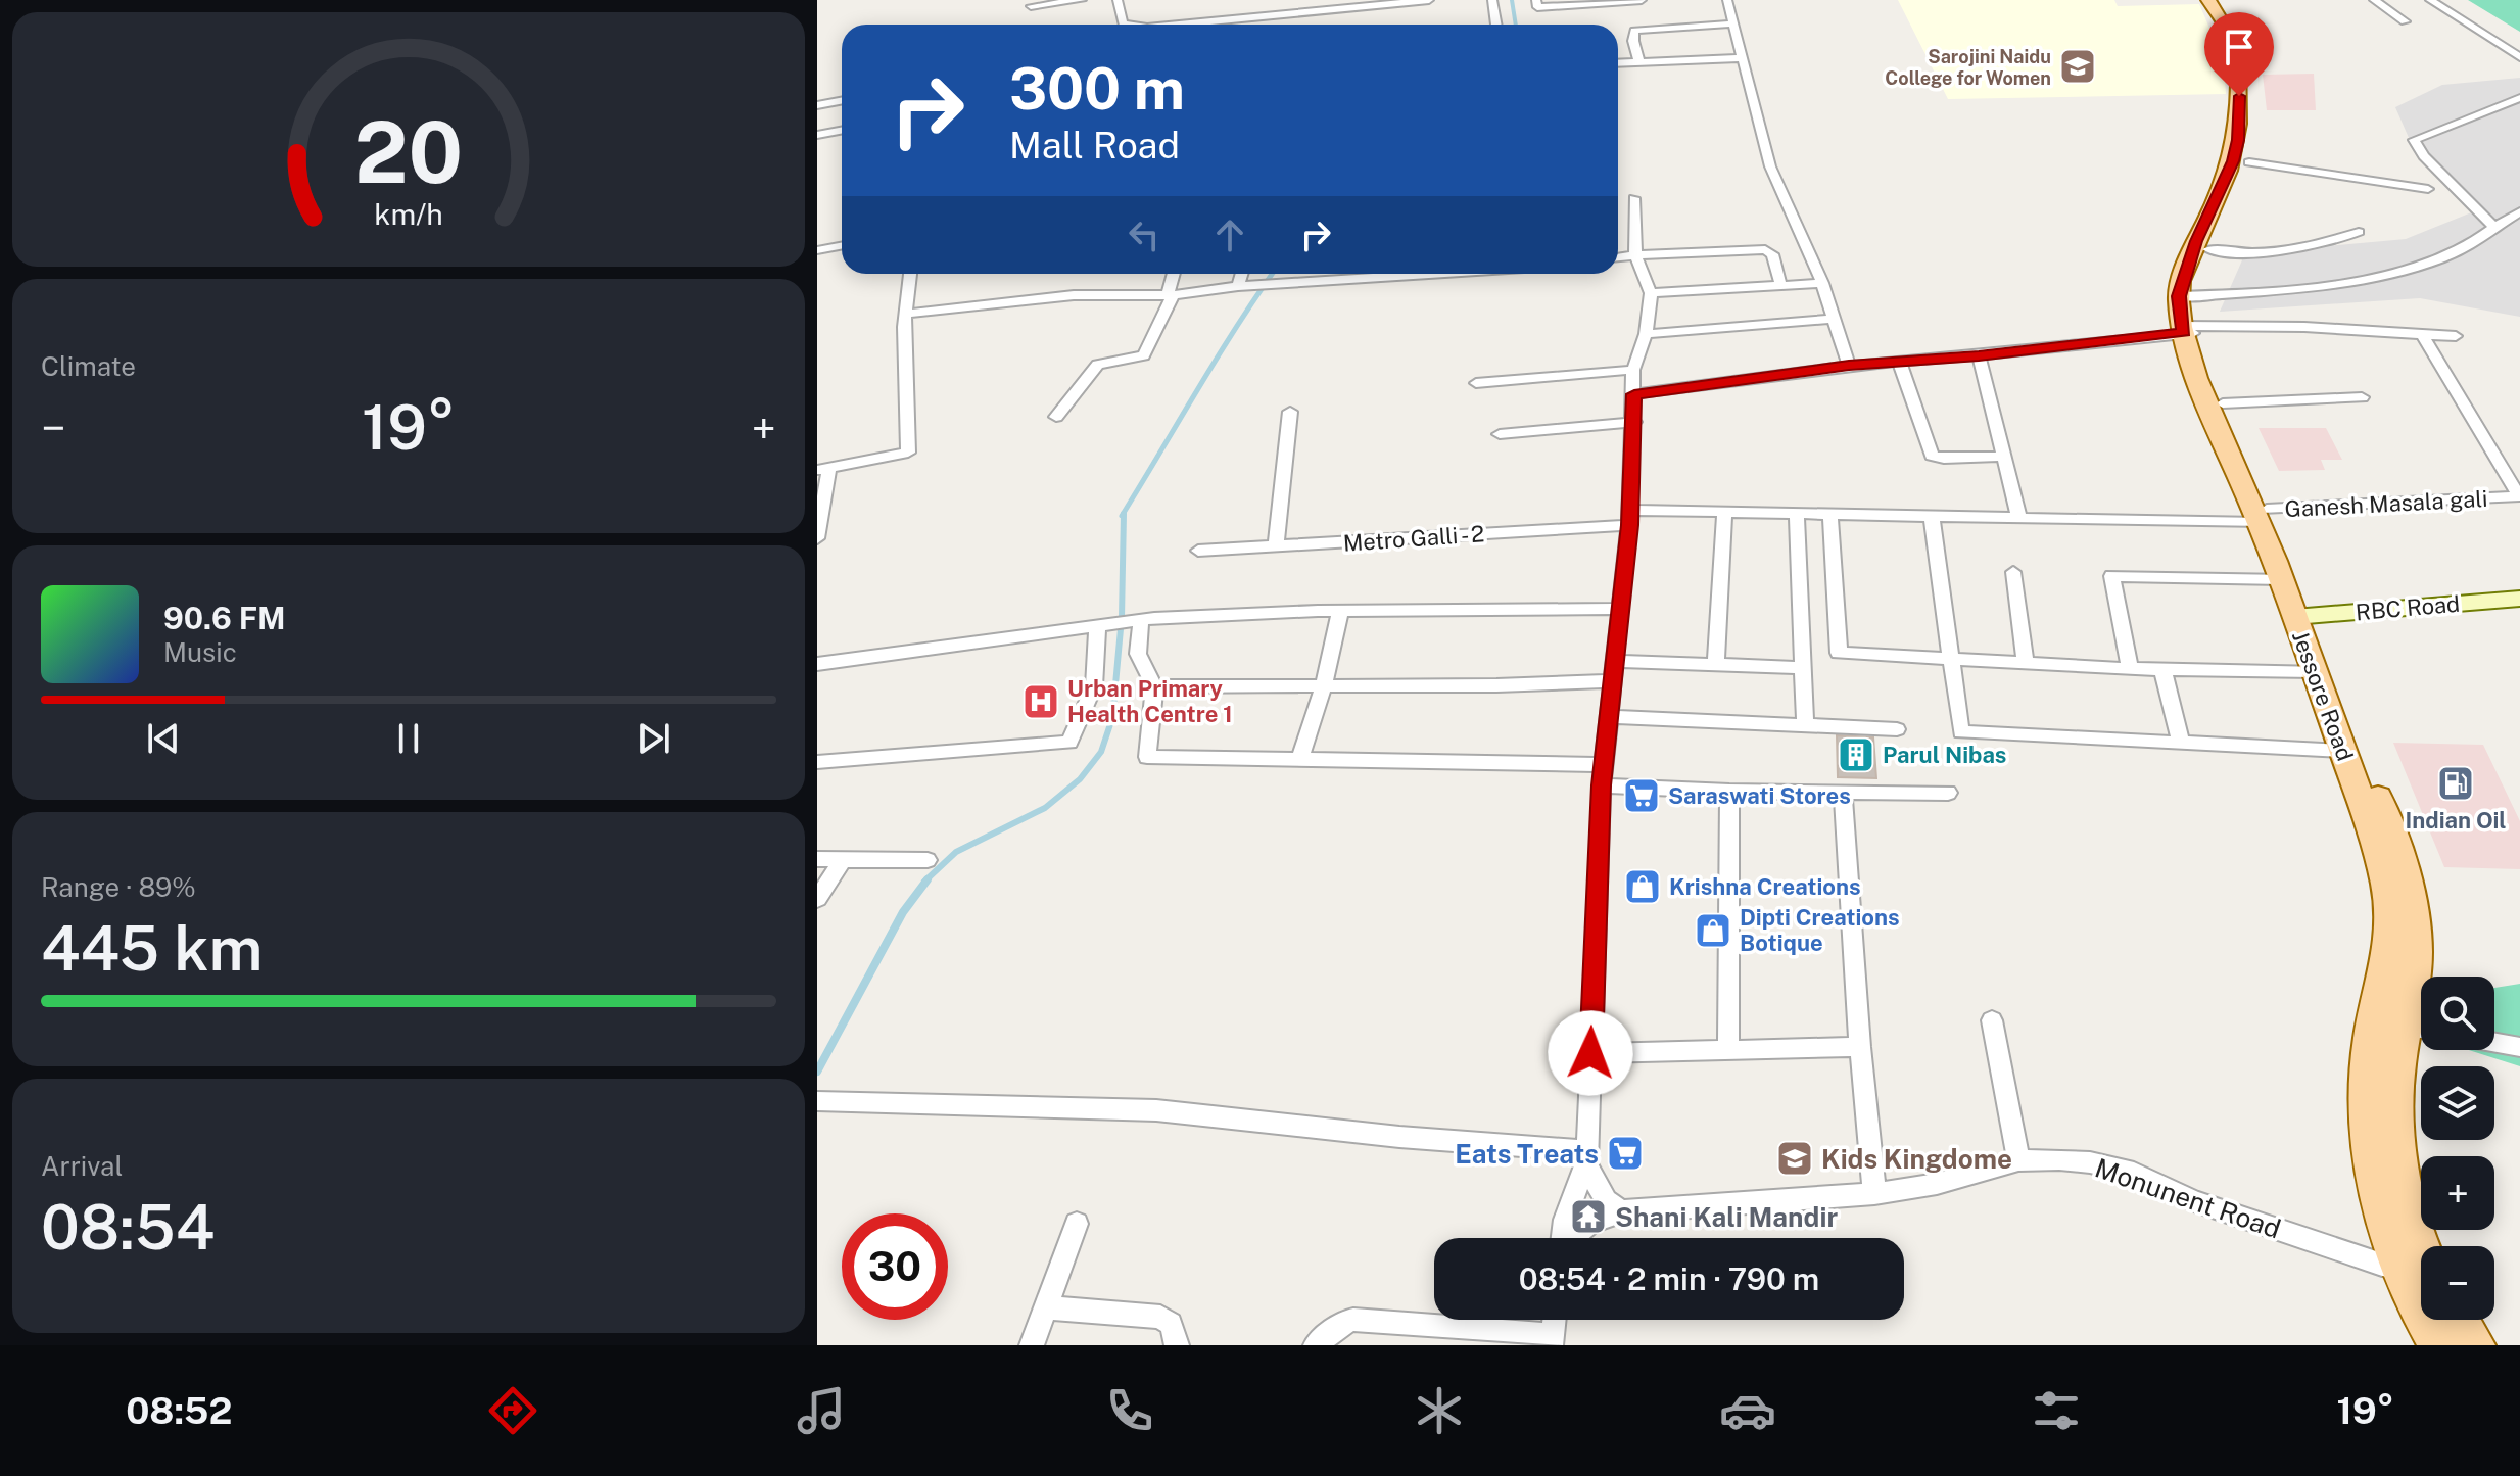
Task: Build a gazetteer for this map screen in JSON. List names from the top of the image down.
{
  "streets": {
    "main road": ["Jessore Road"],
    "street": [
      "Ganesh Masala gali",
      "Metro Galli - 2",
      "RBC Road",
      "Monunent Road"
    ]
  },
  "crossings": [
    ["Ganesh Masala gali", "Metro Galli - 2"],
    ["Ganesh Masala gali", "Jessore Road"],
    ["RBC Road", "Jessore Road"],
    ["Jessore Road", "Monunent Road"]
  ],
  "places": {
    "school or university": ["Sarojini Naidu College for Women", "Kids Kingdome"],
    "hospital": ["Urban Primary Health Centre 1"],
    "building": ["Parul Nibas"],
    "fuel station": ["Indian Oil"],
    "supermarket": ["Saraswati Stores", "Eats Treats"],
    "shop": ["Krishna Creations", "Dipti Creations Botique"],
    "temple": ["Shani Kali Mandir"]
  },
  "page": {
    "turn": ["300 m", "Mall Road"],
    "tile": [
      "Climate",
      ["Range · 89%", "445 km"],
      ["Arrival", "08:54"]
    ],
    "heat": ["−", "19°", "+"],
    "song": ["90.6 FM", "Music"],
    "map_buttons": ["+", "−"],
    "limit": "30",
    "trip": "08:54 · 2 min · 790 m",
    "tabs": ["08:52", "19°"],
    "gauge": ["20", "km/h"]
  }
}
